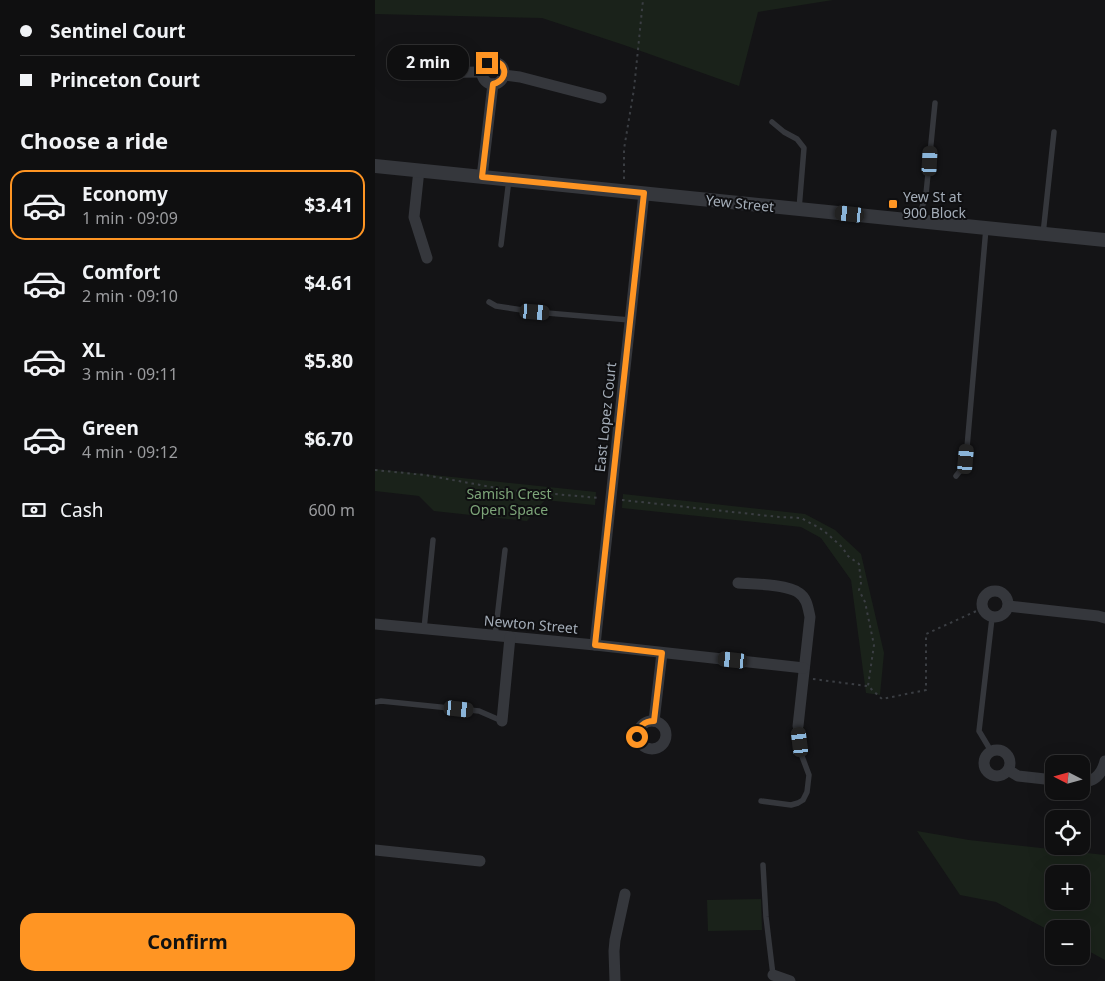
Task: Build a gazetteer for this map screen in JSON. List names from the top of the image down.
{
  "streets": {
    "street": ["Yew Street", "East Lopez Court", "Newton Street"]
  },
  "crossings": [
    ["Yew Street", "East Lopez Court"],
    ["East Lopez Court", "Newton Street"]
  ],
  "parks": ["Samish Crest Open Space"],
  "places": {
    "transit": ["Yew St at 900 Block"]
  },
  "north": "left",
  "page": {
    "banner": ["Sentinel Court", "Princeton Court"],
    "bubble": "2 min",
    "heading": "Choose a ride",
    "list": [
      {
        "name": "Economy",
        "note": "1 min · 09:09",
        "value": "$3.41"
      },
      {
        "name": "Comfort",
        "note": "2 min · 09:10",
        "value": "$4.61"
      },
      {
        "name": "XL",
        "note": "3 min · 09:11",
        "value": "$5.80"
      },
      {
        "name": "Green",
        "note": "4 min · 09:12",
        "value": "$6.70"
      }
    ],
    "pay": ["Cash", "600 m"],
    "map_buttons": ["+", "−"],
    "buttons": "Confirm"
  }
}
